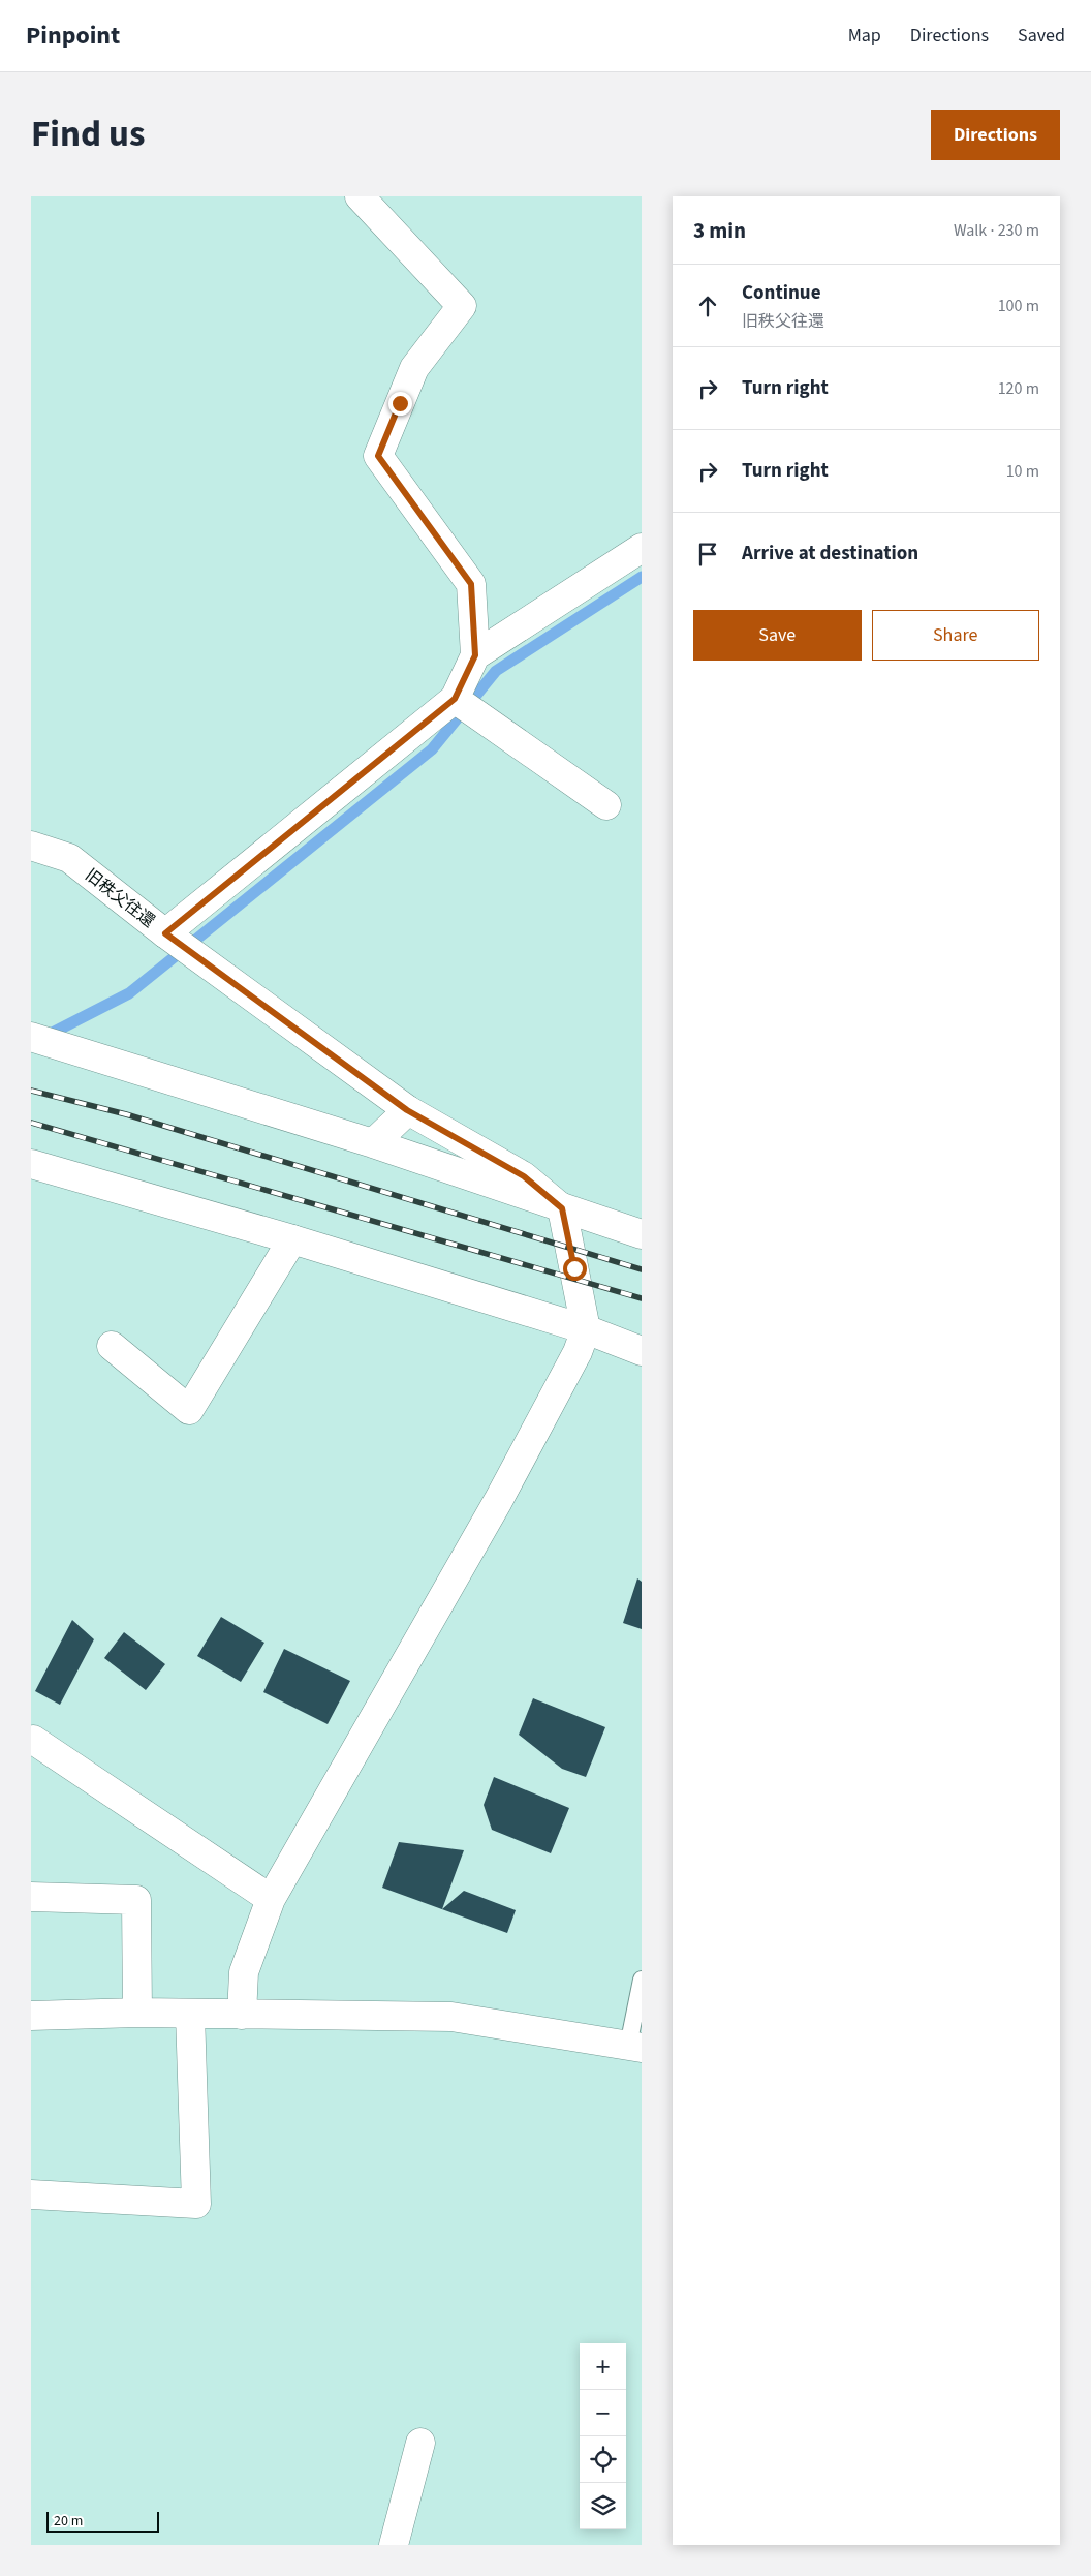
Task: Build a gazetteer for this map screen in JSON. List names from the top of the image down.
{
  "streets": {
    "street": ["旧秩父往還"]
  },
  "scale_bar": "20 m",
  "page": {
    "header": "Pinpoint",
    "nav": ["Map", "Directions", "Saved"],
    "title": "Find us",
    "buttons": [
      "Directions",
      ["Save", "Share"]
    ],
    "heading": ["3 min", "Walk · 230 m"],
    "list": [
      ["Continue", "旧秩父往還", "100 m"],
      ["Turn right", "120 m"],
      ["Turn right", "10 m"],
      "Arrive at destination"
    ],
    "map_buttons": ["+", "−"],
    "scale": "20 m"
  }
}
